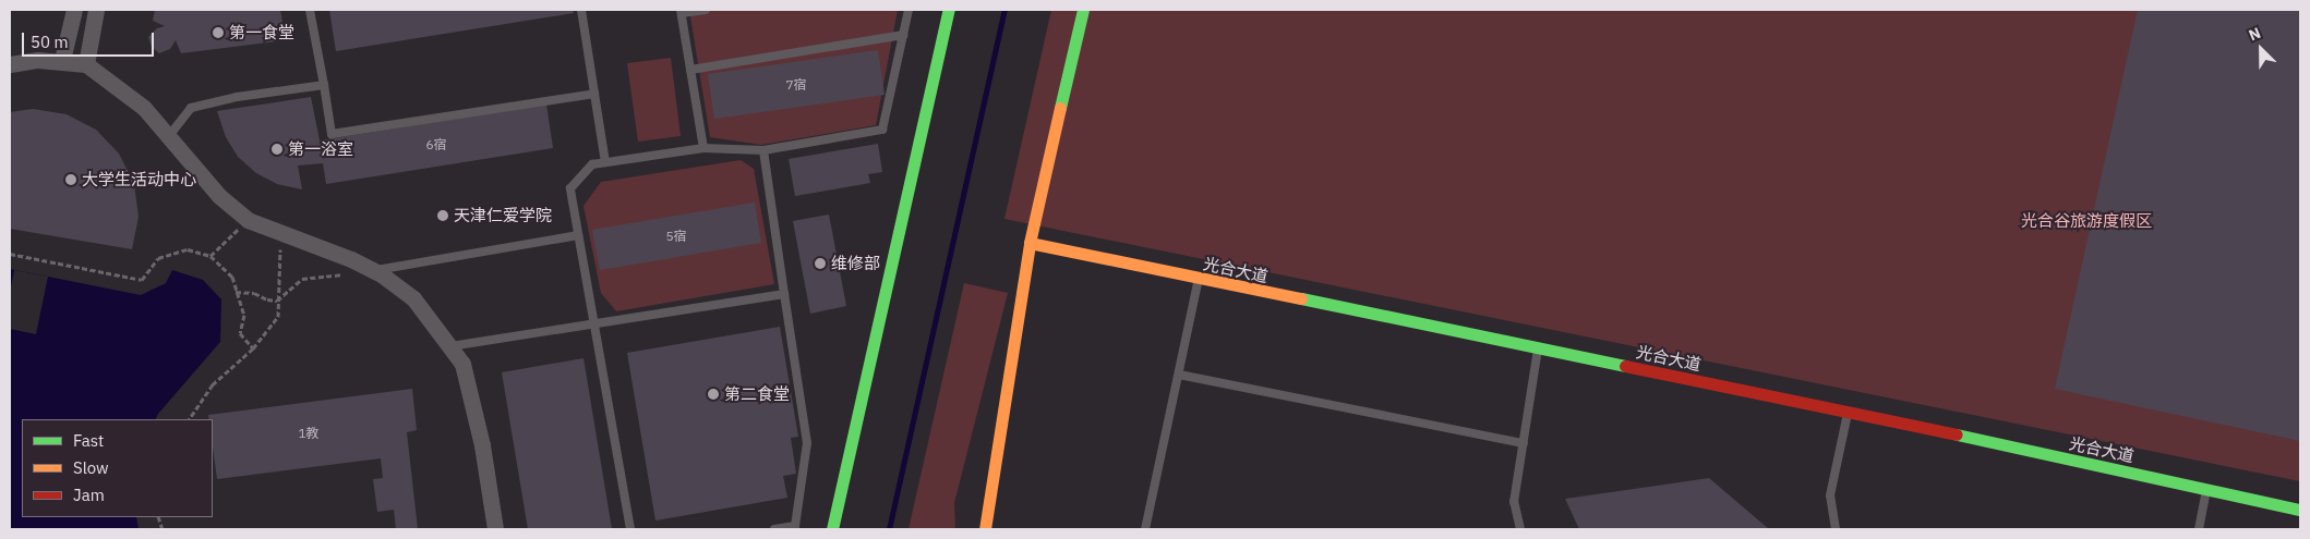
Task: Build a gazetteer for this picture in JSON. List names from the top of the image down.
{
  "streets": {
    "street": ["光合大道"]
  },
  "parks": ["光合谷旅游度假区"],
  "places": [
    "第一食堂",
    "第一浴室",
    "大学生活动中心",
    "天津仁爱学院",
    "维修部",
    "第二食堂"
  ],
  "house_numbers": [
    "7宿",
    "6宿",
    "5宿",
    "1教"
  ],
  "legend": ["Fast", "Slow", "Jam"],
  "scale_bar": "50 m",
  "north": "top left"
}
